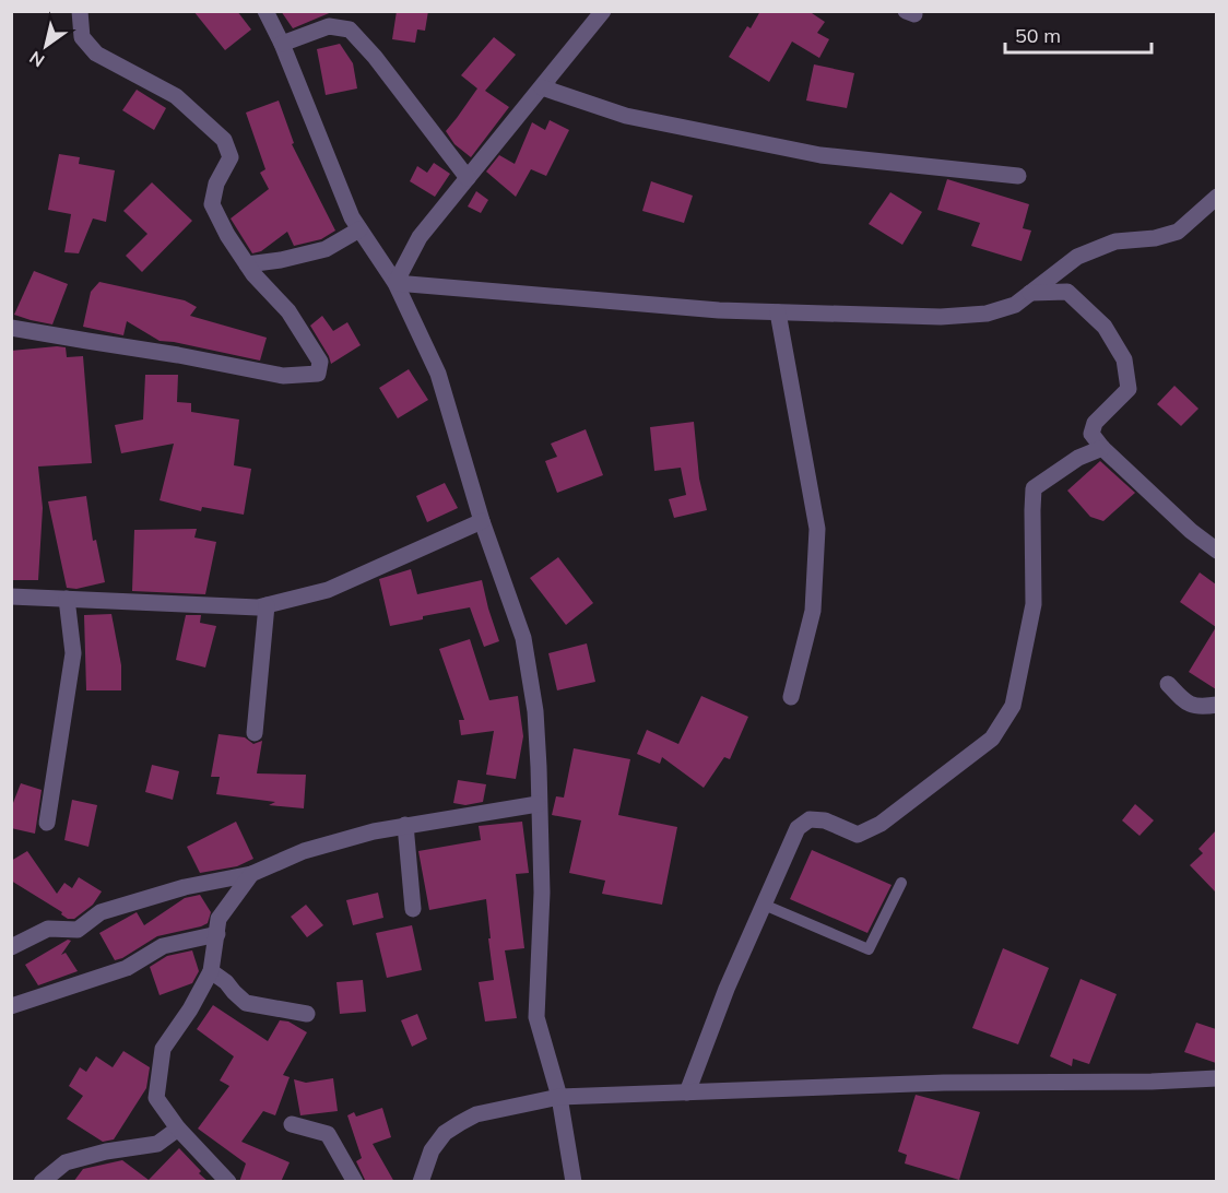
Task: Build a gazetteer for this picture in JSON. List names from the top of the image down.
{
  "scale_bar": "50 m",
  "north": "bottom left"
}
